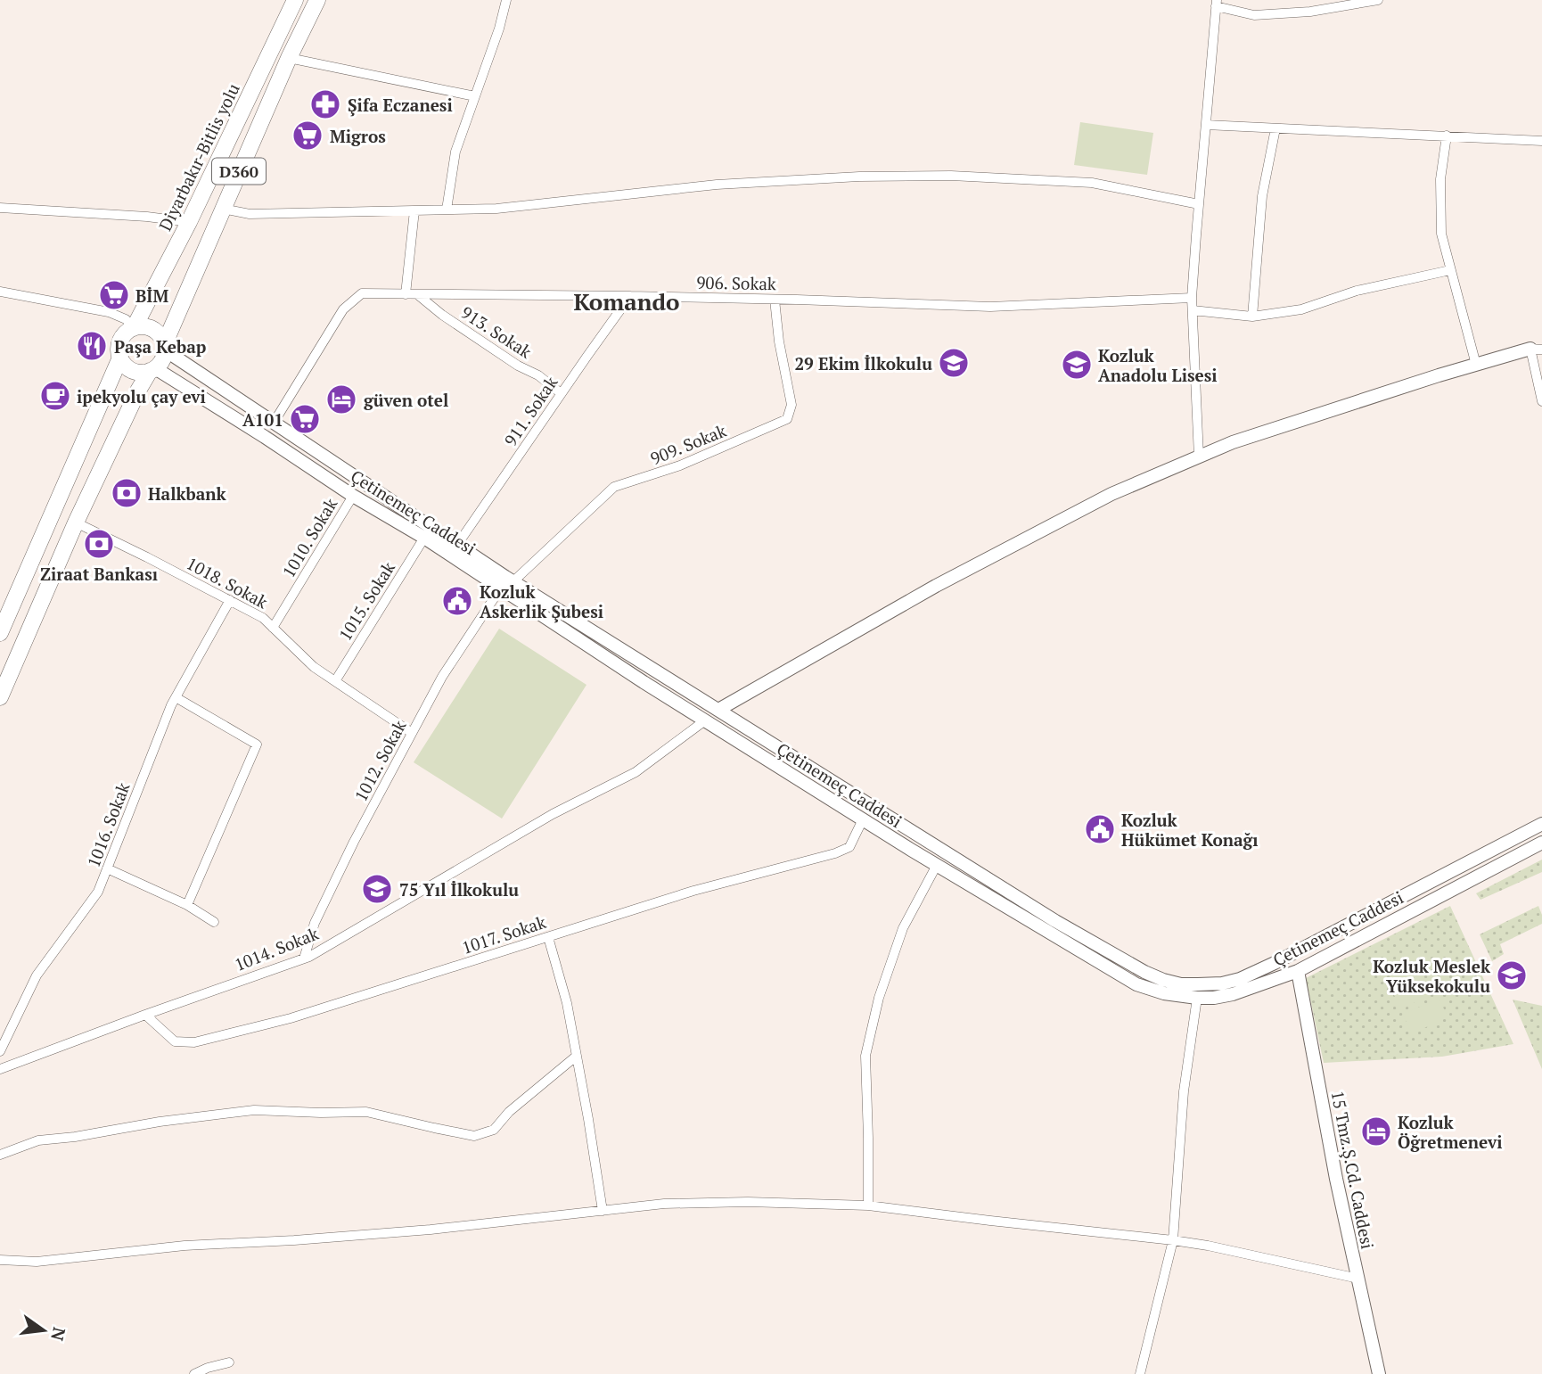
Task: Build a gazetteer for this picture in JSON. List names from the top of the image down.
{
  "streets": {
    "highway": ["Diyarbakır-Bitlis yolu", "D360"],
    "main road": ["Çetinemeç Caddesi", "15 Tmz.Ş.Cd. Caddesi"],
    "street": [
      "906. Sokak",
      "913. Sokak",
      "911. Sokak",
      "909. Sokak",
      "1010. Sokak",
      "1018. Sokak",
      "1015. Sokak",
      "1012. Sokak",
      "1016. Sokak",
      "1017. Sokak",
      "1014. Sokak"
    ]
  },
  "crossings": [
    ["Diyarbakır-Bitlis yolu", "D360"],
    ["Diyarbakır-Bitlis yolu", "Çetinemeç Caddesi"],
    ["D360", "Çetinemeç Caddesi"],
    ["906. Sokak", "913. Sokak"],
    ["906. Sokak", "911. Sokak"],
    ["906. Sokak", "909. Sokak"],
    ["906. Sokak", "Çetinemeç Caddesi"],
    ["913. Sokak", "911. Sokak"],
    ["911. Sokak", "Çetinemeç Caddesi"],
    ["909. Sokak", "Çetinemeç Caddesi"],
    ["Çetinemeç Caddesi", "1010. Sokak"],
    ["Çetinemeç Caddesi", "1015. Sokak"],
    ["Çetinemeç Caddesi", "1012. Sokak"],
    ["Çetinemeç Caddesi", "1017. Sokak"],
    ["Çetinemeç Caddesi", "1014. Sokak"],
    ["Çetinemeç Caddesi", "15 Tmz.Ş.Cd. Caddesi"],
    ["1010. Sokak", "1018. Sokak"],
    ["1018. Sokak", "1015. Sokak"],
    ["1018. Sokak", "1012. Sokak"],
    ["1018. Sokak", "1016. Sokak"],
    ["1012. Sokak", "1014. Sokak"],
    ["1017. Sokak", "1014. Sokak"]
  ],
  "districts": ["Komando"],
  "places": {
    "pharmacy": ["Şifa Eczanesi"],
    "supermarket": ["Migros", "BİM", "A101"],
    "restaurant": ["Paşa Kebap"],
    "school or university": [
      "29 Ekim İlkokulu",
      "Kozluk Anadolu Lisesi",
      "75 Yıl İlkokulu",
      "Kozluk Meslek Yüksekokulu"
    ],
    "cafe": ["ipekyolu çay evi"],
    "hotel": ["güven otel", "Kozluk Öğretmenevi"],
    "bank": ["Halkbank", "Ziraat Bankası"],
    "public building": ["Kozluk Askerlik Şubesi", "Kozluk Hükümet Konağı"]
  },
  "north": "right"
}
